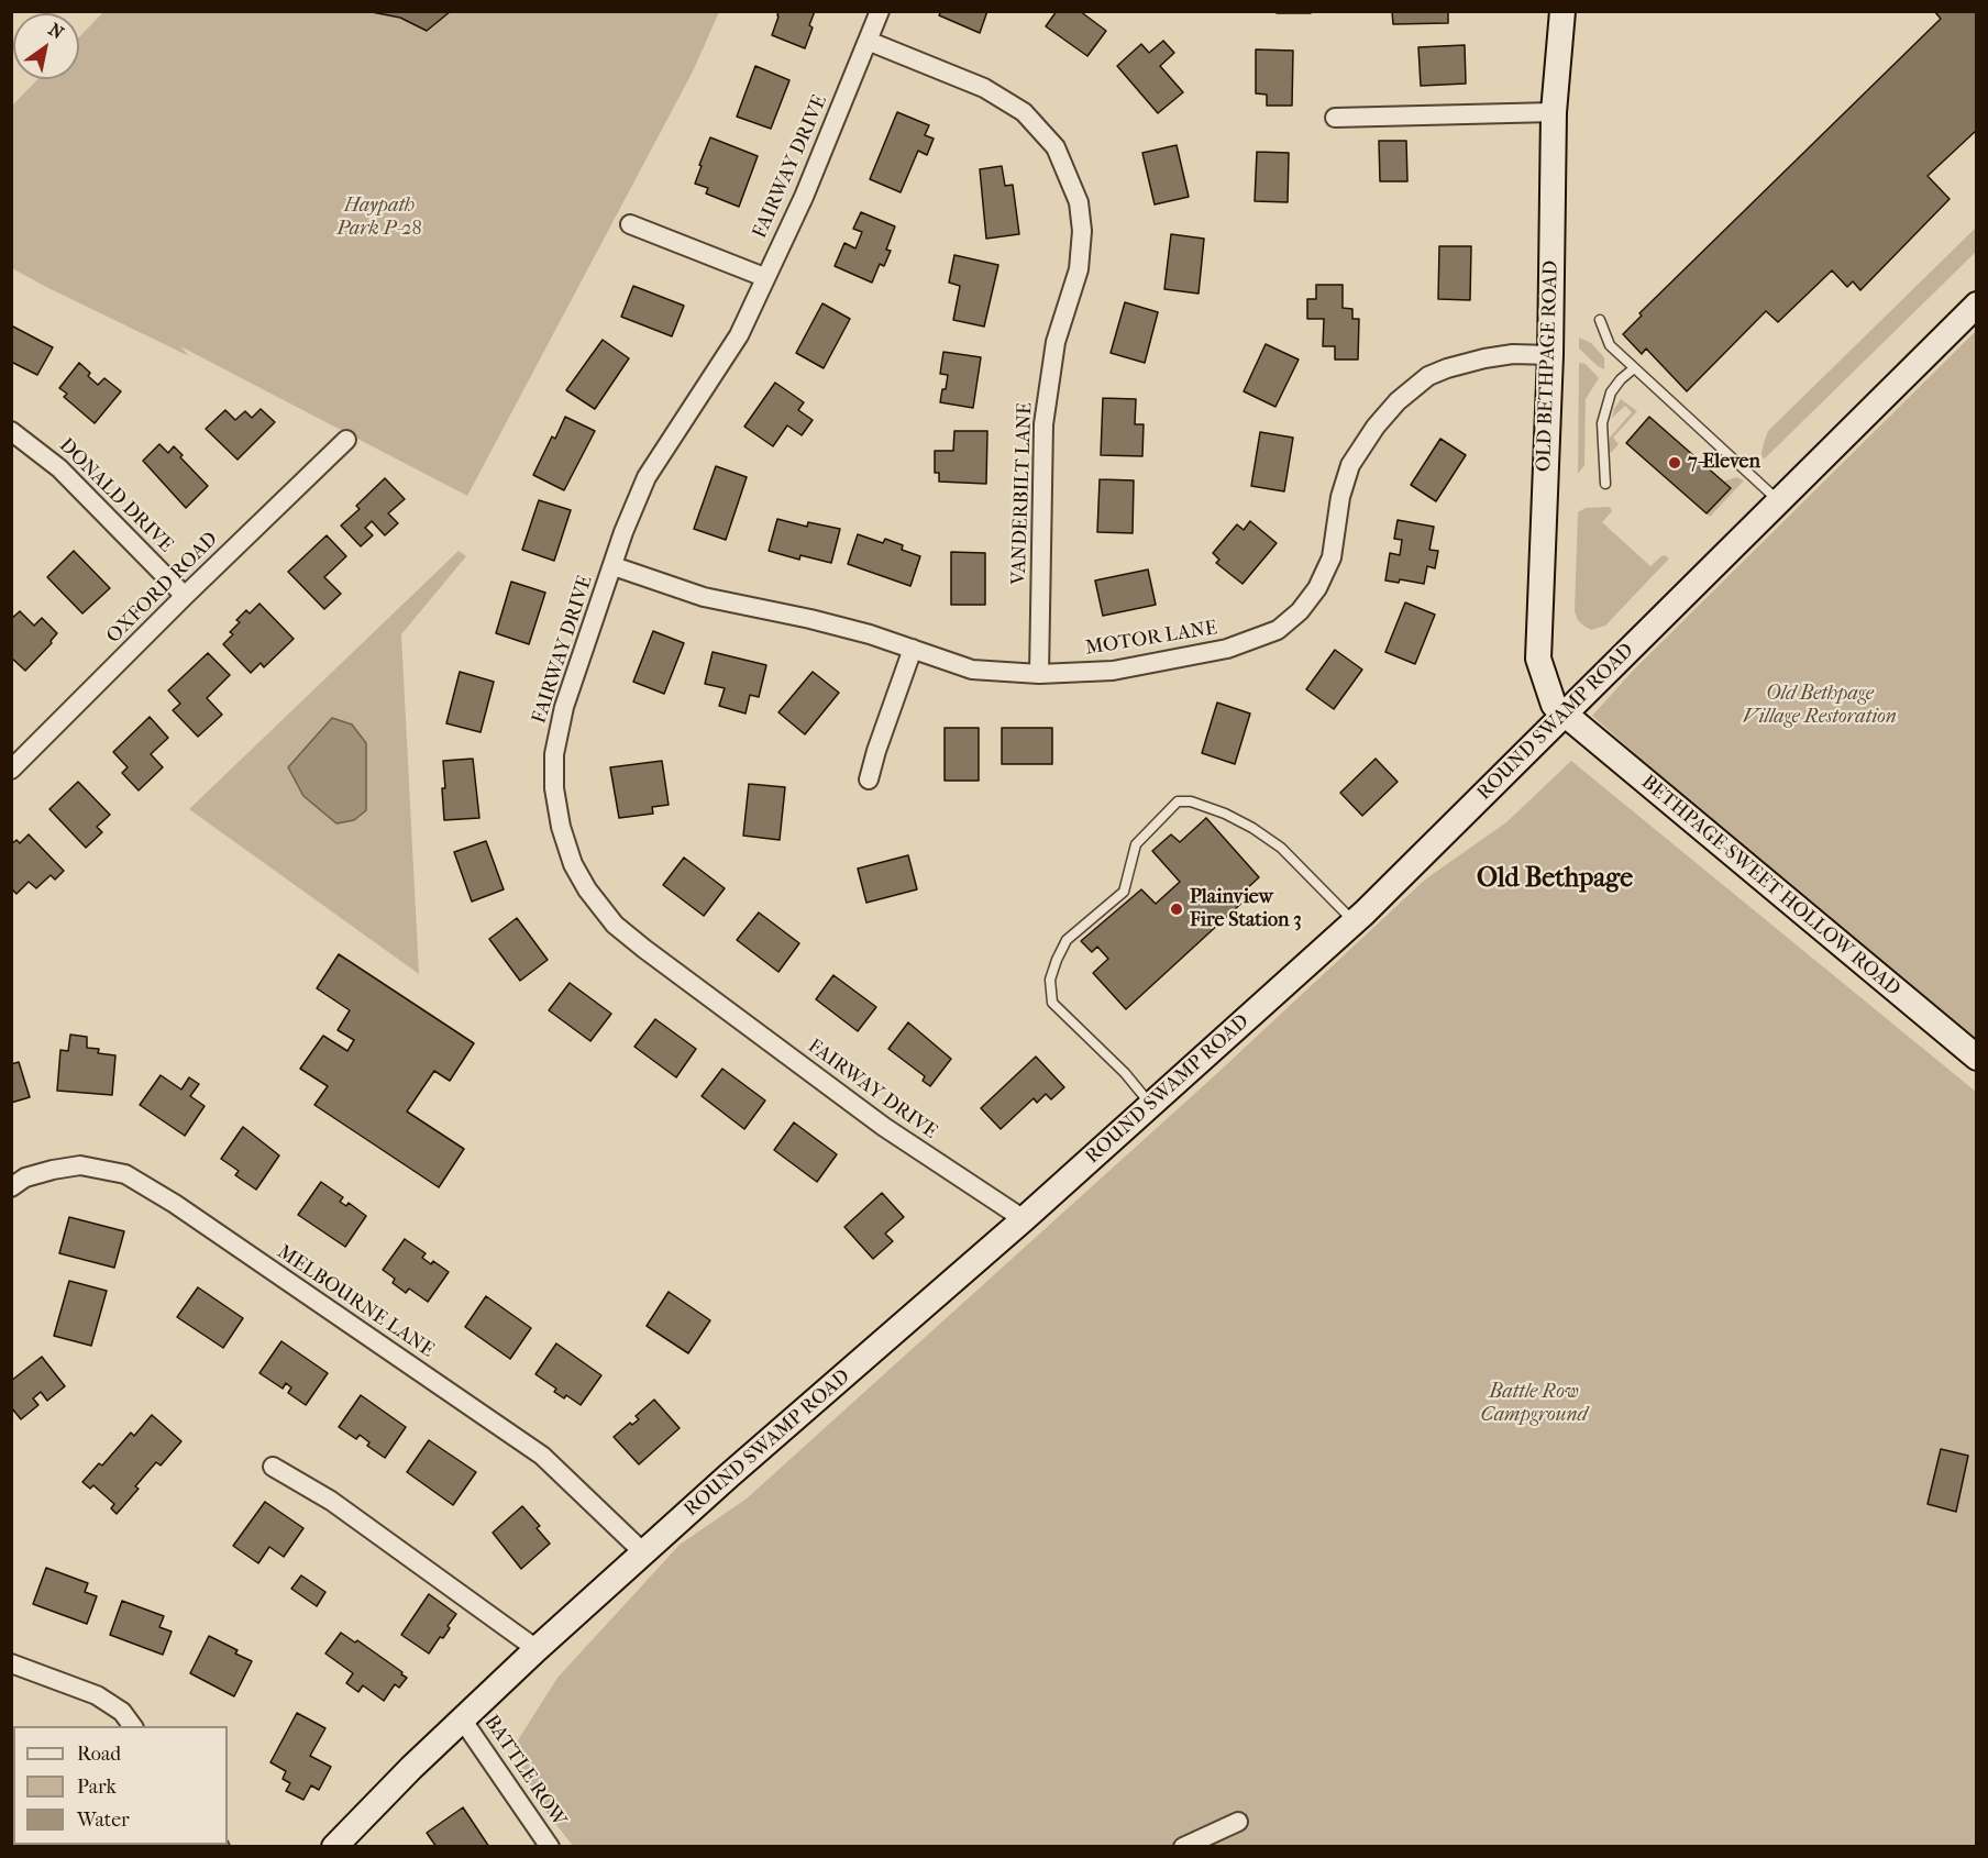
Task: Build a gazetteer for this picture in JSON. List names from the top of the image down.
{
  "streets": {
    "main road": ["OLD BETHPAGE ROAD", "ROUND SWAMP ROAD", "BETHPAGE-SWEET HOLLOW ROAD"],
    "street": [
      "FAIRWAY DRIVE",
      "VANDERBILT LANE",
      "DONALD DRIVE",
      "OXFORD ROAD",
      "MOTOR LANE",
      "MELBOURNE LANE",
      "BATTLE ROW"
    ]
  },
  "crossings": [
    ["FAIRWAY DRIVE", "VANDERBILT LANE"],
    ["FAIRWAY DRIVE", "MOTOR LANE"],
    ["FAIRWAY DRIVE", "ROUND SWAMP ROAD"],
    ["OLD BETHPAGE ROAD", "MOTOR LANE"],
    ["OLD BETHPAGE ROAD", "ROUND SWAMP ROAD"],
    ["OLD BETHPAGE ROAD", "BETHPAGE-SWEET HOLLOW ROAD"],
    ["VANDERBILT LANE", "MOTOR LANE"],
    ["DONALD DRIVE", "OXFORD ROAD"],
    ["ROUND SWAMP ROAD", "BETHPAGE-SWEET HOLLOW ROAD"],
    ["ROUND SWAMP ROAD", "MELBOURNE LANE"],
    ["ROUND SWAMP ROAD", "BATTLE ROW"]
  ],
  "districts": ["Old Bethpage"],
  "parks": ["Haypath Park P-28", "Old Bethpage Village Restoration", "Battle Row Campground"],
  "places": ["7-Eleven", "Plainview Fire Station 3"],
  "legend": ["Road", "Park", "Water"],
  "north": "top right"
}
